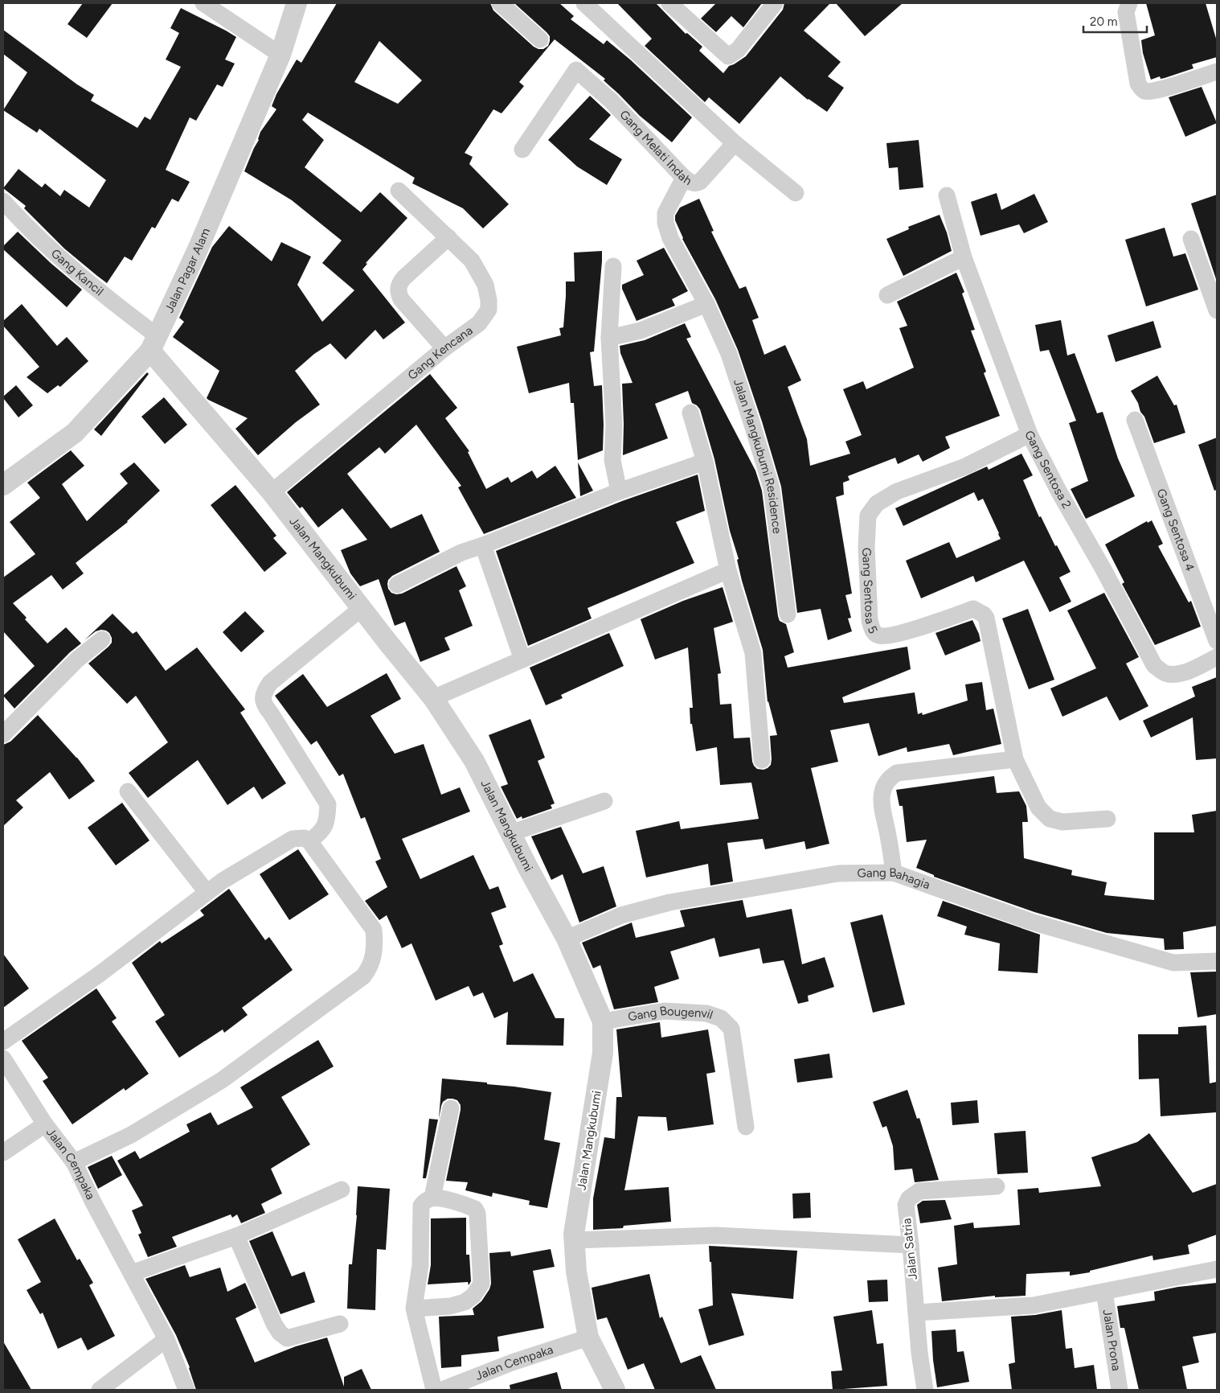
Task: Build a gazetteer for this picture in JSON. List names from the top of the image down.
{
  "streets": {
    "street": [
      "Gang Melati Indah",
      "Jalan Pagar Alam",
      "Gang Kancil",
      "Gang Kencana",
      "Jalan Mangkubumi Residence",
      "Gang Sentosa 2",
      "Gang Sentosa 4",
      "Jalan Mangkubumi",
      "Gang Sentosa 5",
      "Gang Bahagia",
      "Gang Bougenvil",
      "Jalan Cempaka",
      "Jalan Satria",
      "Jalan Prona"
    ]
  },
  "crossings": [
    ["Gang Melati Indah", "Jalan Mangkubumi Residence"],
    ["Jalan Pagar Alam", "Gang Kancil"],
    ["Jalan Pagar Alam", "Jalan Mangkubumi"],
    ["Gang Kancil", "Jalan Mangkubumi"],
    ["Gang Kencana", "Jalan Mangkubumi"],
    ["Gang Sentosa 2", "Gang Sentosa 5"],
    ["Jalan Mangkubumi", "Gang Bahagia"],
    ["Jalan Mangkubumi", "Gang Bougenvil"],
    ["Jalan Mangkubumi", "Jalan Cempaka"]
  ],
  "scale_bar": "20 m"
}
